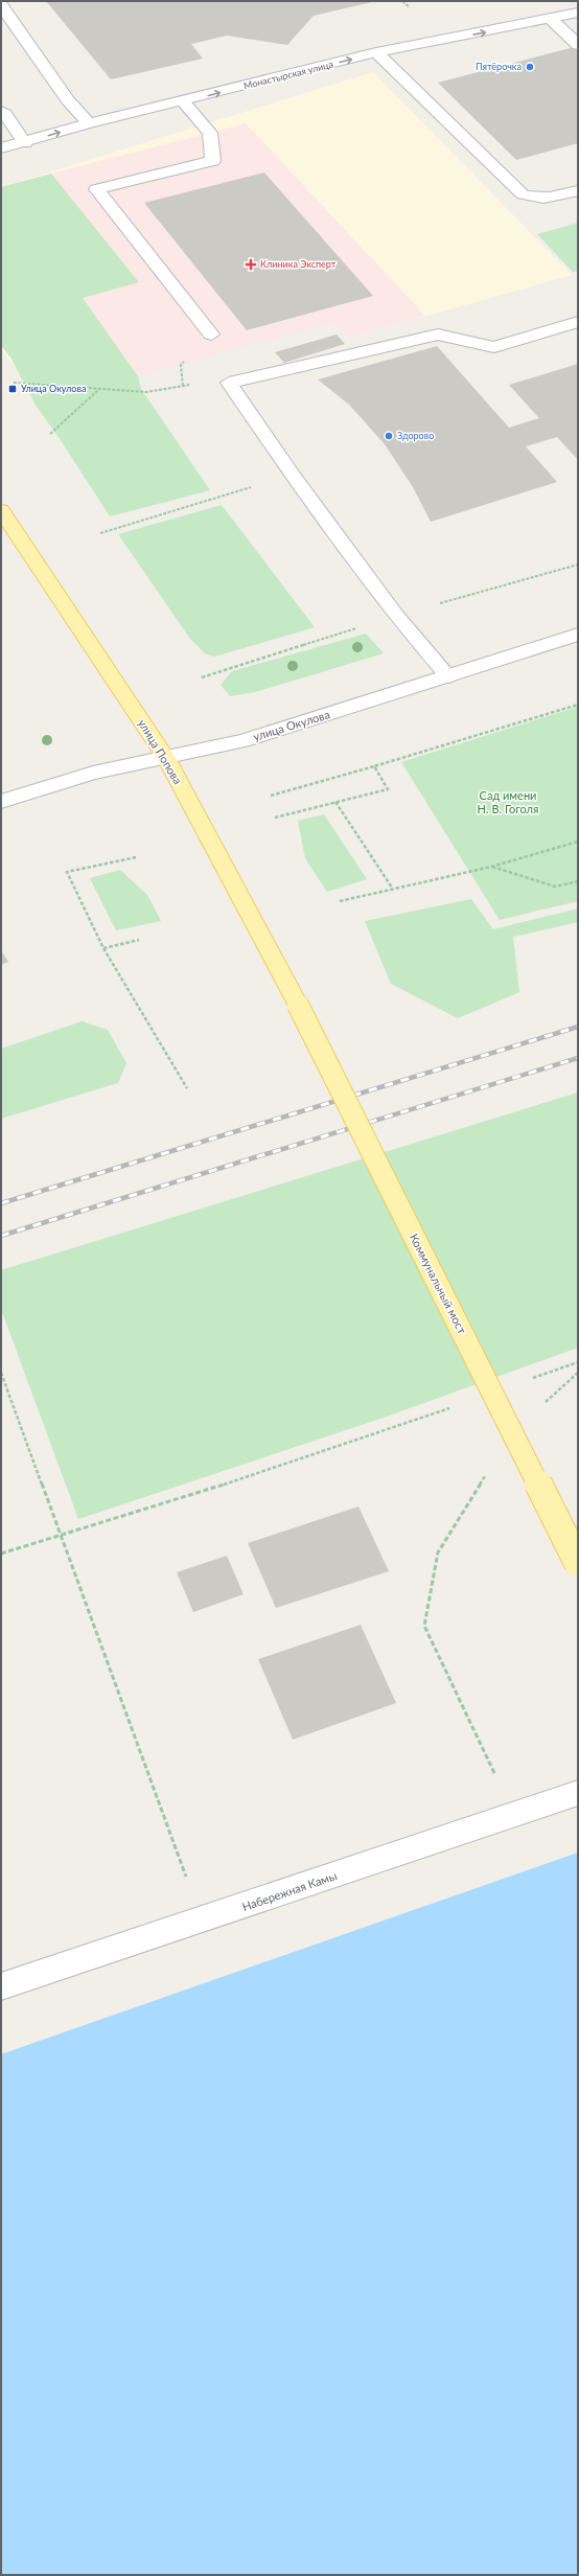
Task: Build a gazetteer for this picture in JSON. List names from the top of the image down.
{
  "streets": {
    "main road": ["улица Попова", "Коммунальный мост"],
    "street": ["Монастырская улица", "улица Окулова", "Набережная Камы"]
  },
  "crossings": [
    ["улица Окулова", "улица Попова"],
    ["улица Попова", "Коммунальный мост"]
  ],
  "one_way": ["Монастырская улица"],
  "parks": ["Сад имени Н. В. Гоголя"],
  "places": {
    "other": ["Пятёрочка", "Здорово"],
    "health": ["Клиника Эксперт"],
    "transit": ["Улица Окулова"]
  }
}
